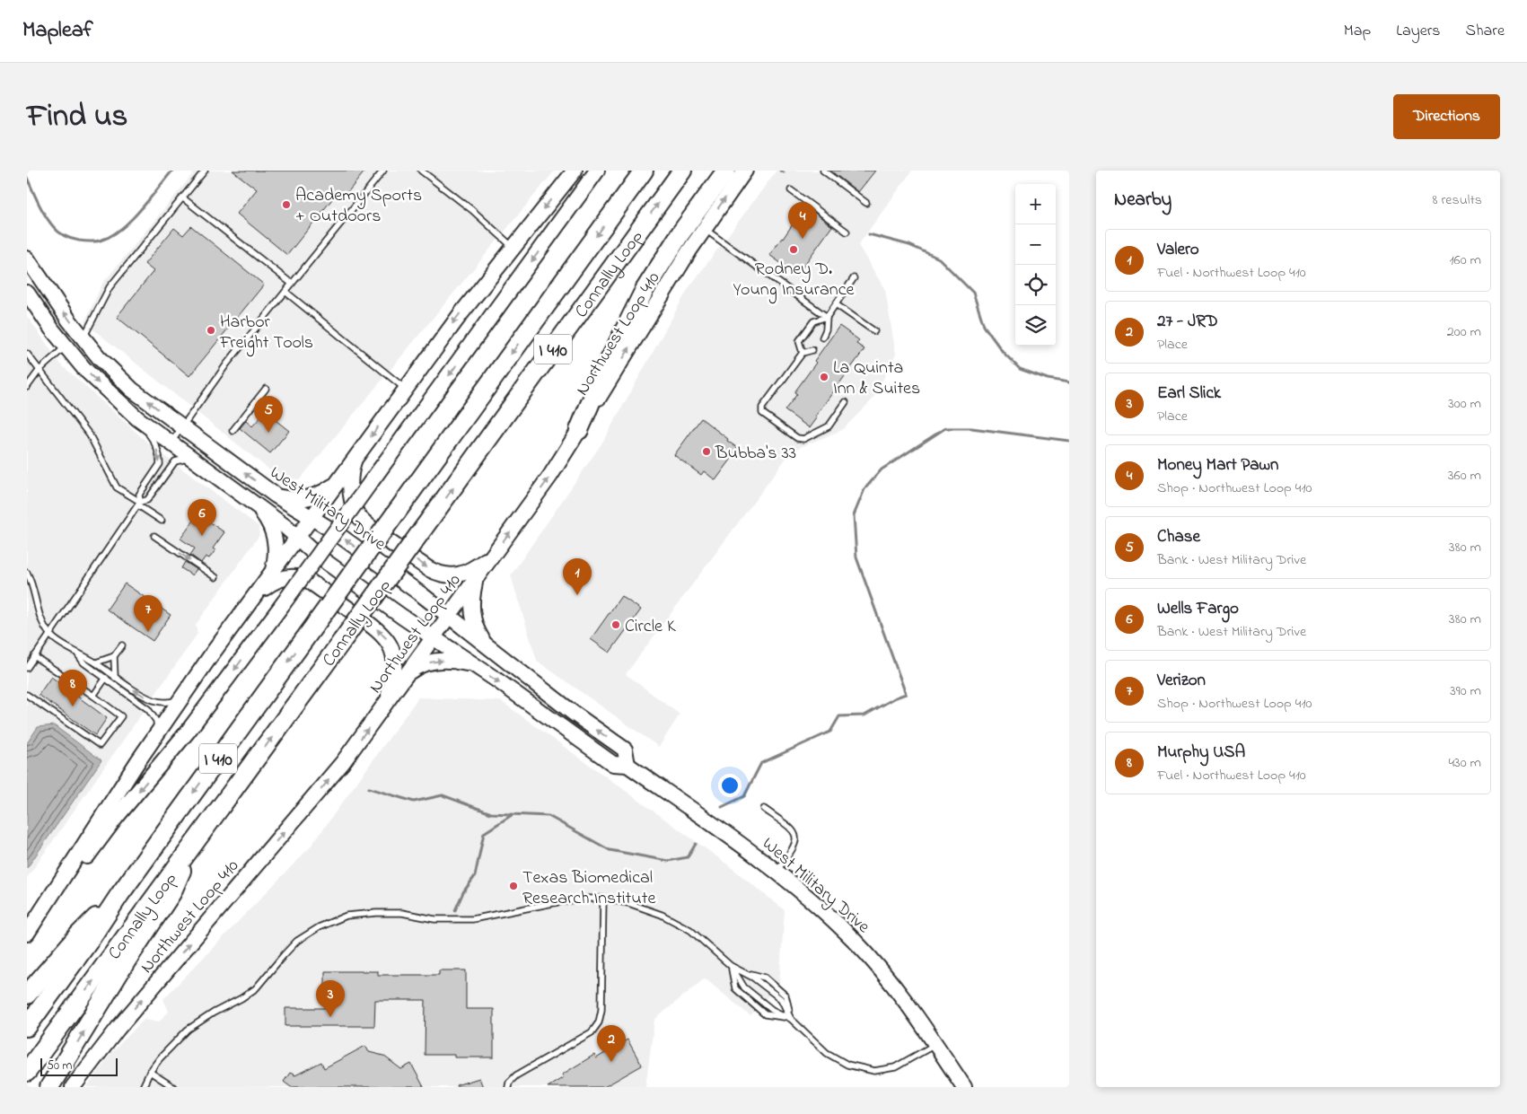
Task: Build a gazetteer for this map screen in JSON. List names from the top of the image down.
{
  "streets": {
    "highway": ["Connally Loop", "I 410"],
    "main road": ["Northwest Loop 410", "West Military Drive"]
  },
  "crossings": [
    ["Northwest Loop 410", "West Military Drive"]
  ],
  "one_way": ["Northwest Loop 410"],
  "places": [
    "Academy Sports + Outdoors",
    "Rodney D. Young Insurance",
    "Harbor Freight Tools",
    "La Quinta Inn & Suites",
    "Bubba's 33",
    "Circle K",
    "Texas Biomedical Research Institute"
  ],
  "scale_bar": "50 m",
  "page": {
    "header": "Mapleaf",
    "nav": ["Map", "Layers", "Share"],
    "title": "Find us",
    "buttons": "Directions",
    "heading": ["Nearby", "8 results"],
    "map_buttons": ["+", "−"],
    "pins": [
      "4",
      "5",
      "6",
      "1",
      "7",
      "8",
      "3",
      "2"
    ],
    "list": [
      {
        "mark": "1",
        "name": "Valero",
        "note": "Fuel · Northwest Loop 410",
        "value": "160 m"
      },
      {
        "mark": "2",
        "name": "27 - JRD",
        "note": "Place",
        "value": "200 m"
      },
      {
        "mark": "3",
        "name": "Earl Slick",
        "note": "Place",
        "value": "300 m"
      },
      {
        "mark": "4",
        "name": "Money Mart Pawn",
        "note": "Shop · Northwest Loop 410",
        "value": "360 m"
      },
      {
        "mark": "5",
        "name": "Chase",
        "note": "Bank · West Military Drive",
        "value": "380 m"
      },
      {
        "mark": "6",
        "name": "Wells Fargo",
        "note": "Bank · West Military Drive",
        "value": "380 m"
      },
      {
        "mark": "7",
        "name": "Verizon",
        "note": "Shop · Northwest Loop 410",
        "value": "390 m"
      },
      {
        "mark": "8",
        "name": "Murphy USA",
        "note": "Fuel · Northwest Loop 410",
        "value": "430 m"
      }
    ],
    "scale": "50 m"
  }
}
